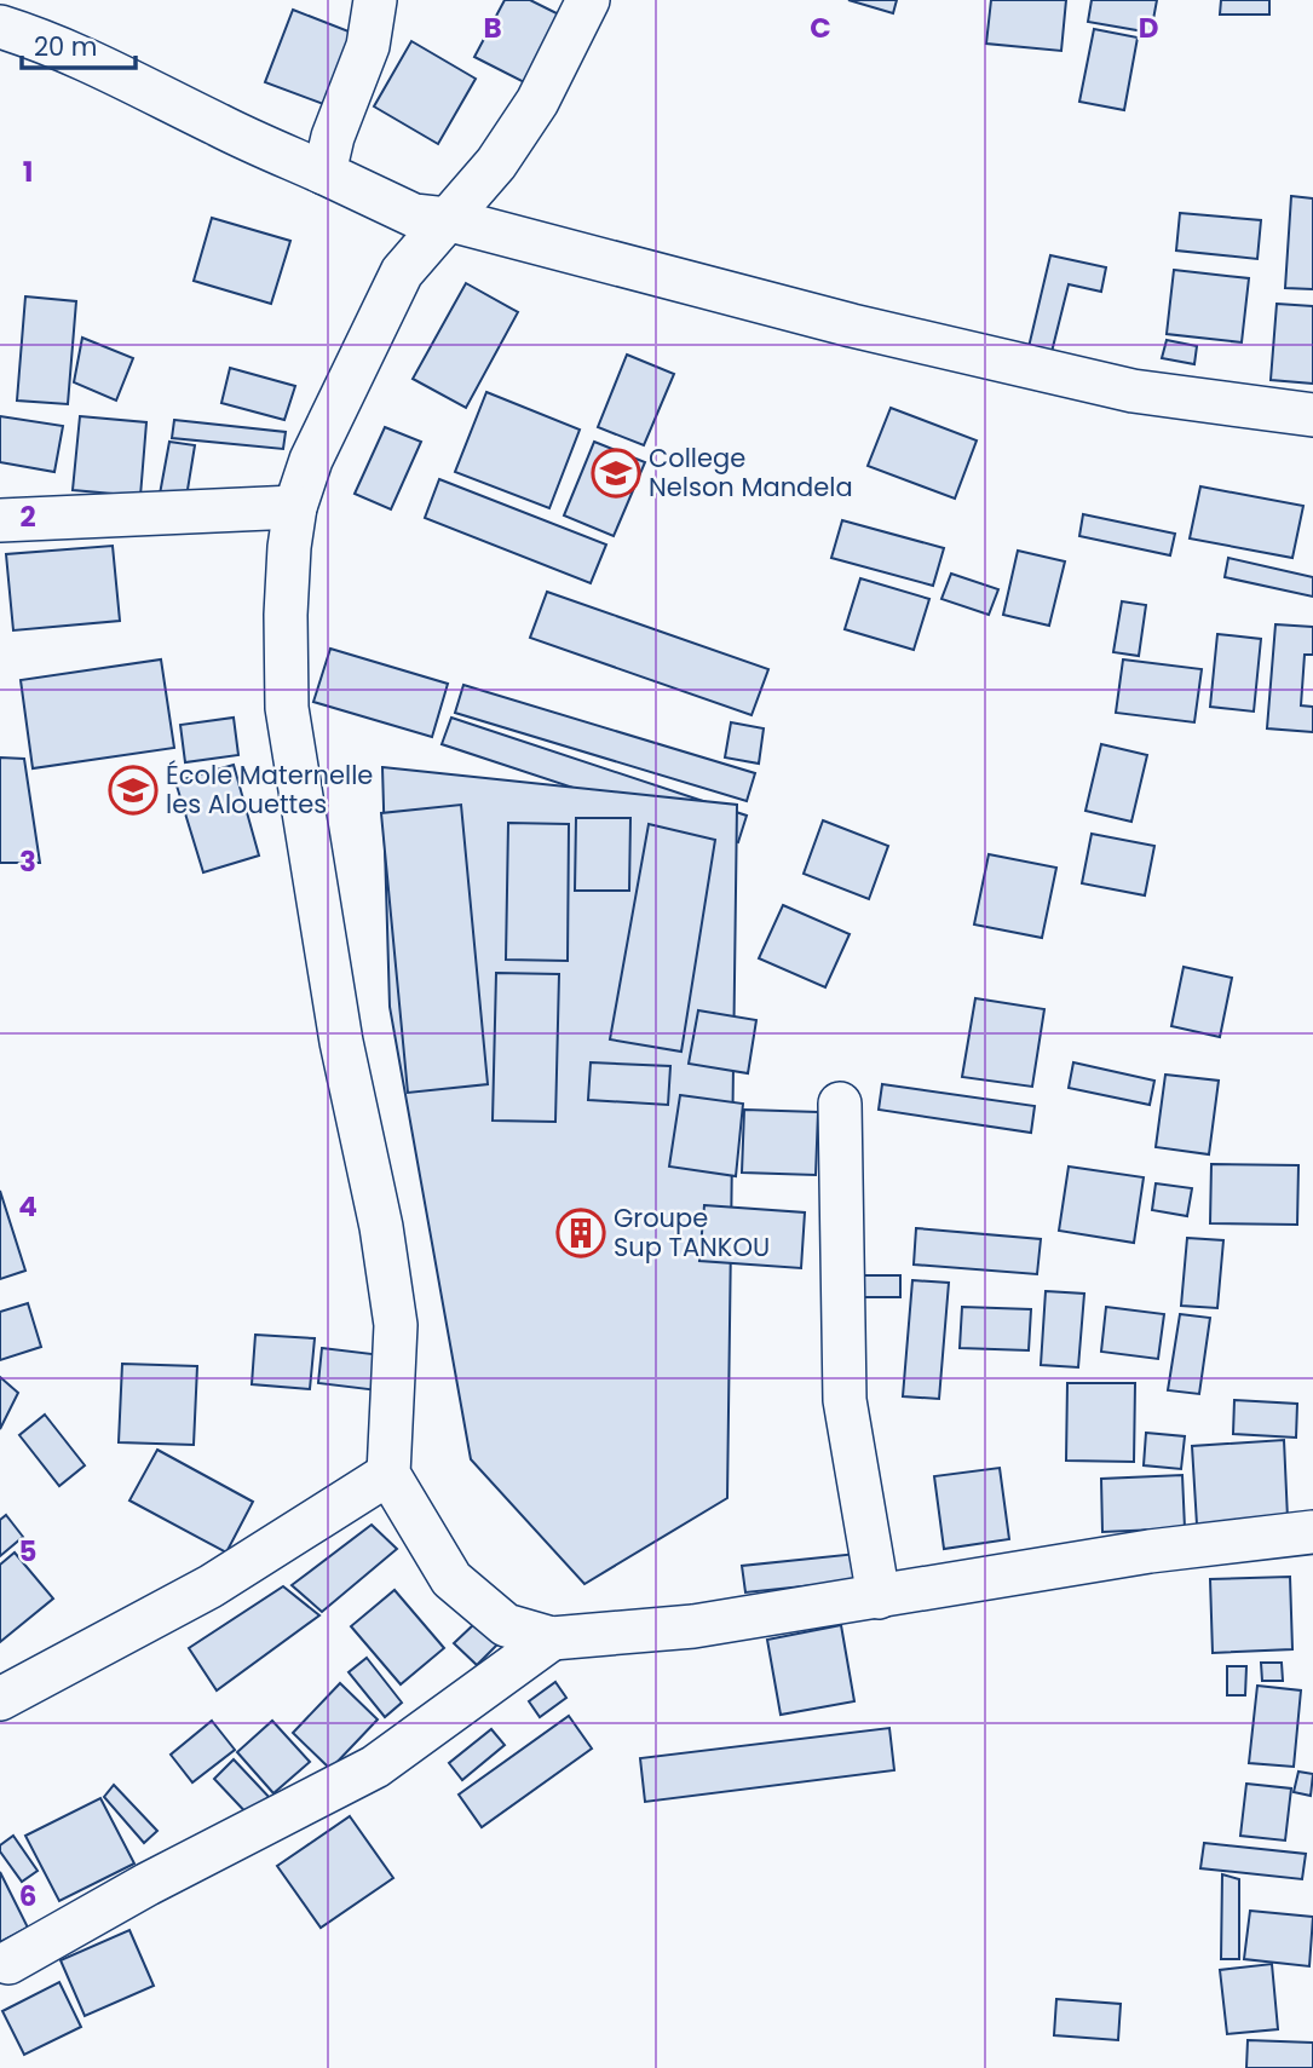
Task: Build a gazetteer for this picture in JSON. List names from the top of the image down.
{
  "places": {
    "school or university": ["College Nelson Mandela", "École Maternelle les Alouettes"],
    "building": ["Groupe Sup TANKOU"]
  },
  "scale_bar": "20 m",
  "grid": {
    "columns": ["B", "C", "D"],
    "rows": [
      "1",
      "2",
      "3",
      "4",
      "5",
      "6"
    ]
  }
}
